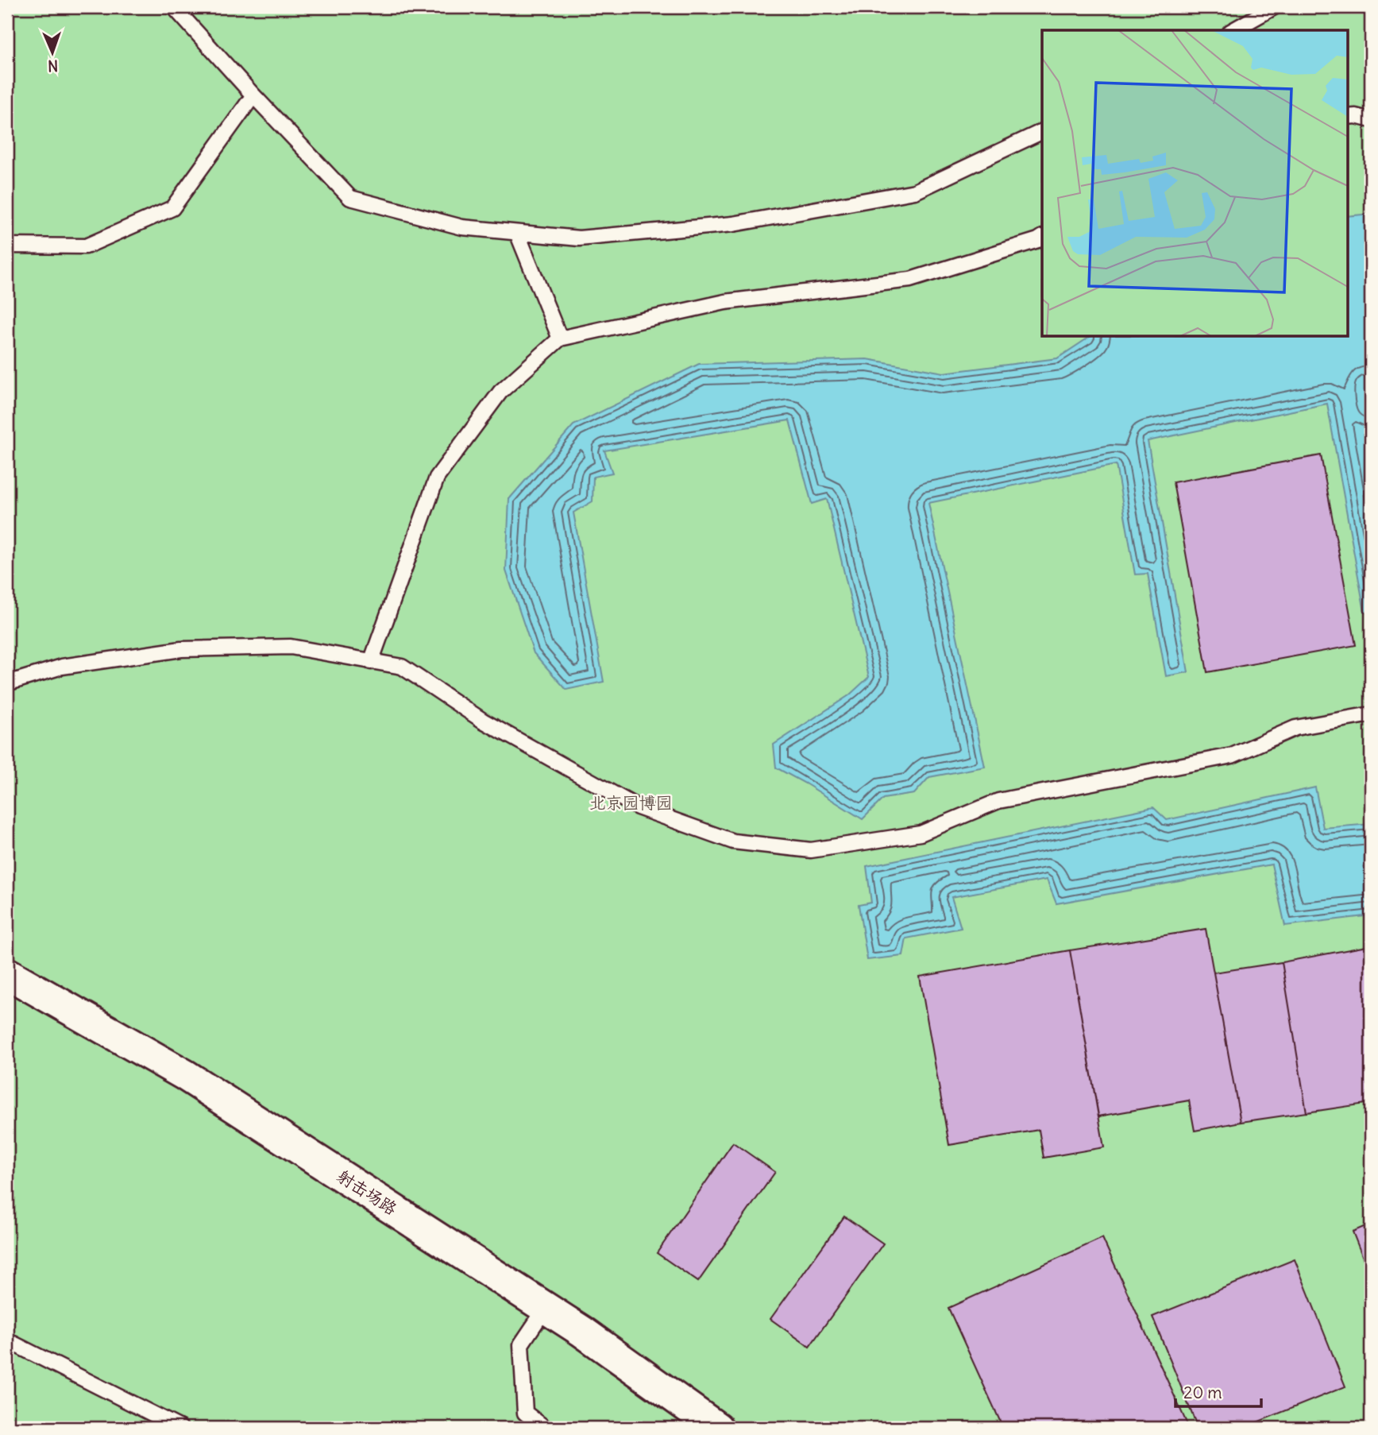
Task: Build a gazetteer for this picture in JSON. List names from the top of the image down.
{
  "streets": {
    "street": ["射击场路"]
  },
  "parks": ["北京园博园"],
  "scale_bar": "20 m",
  "north": "bottom"
}
